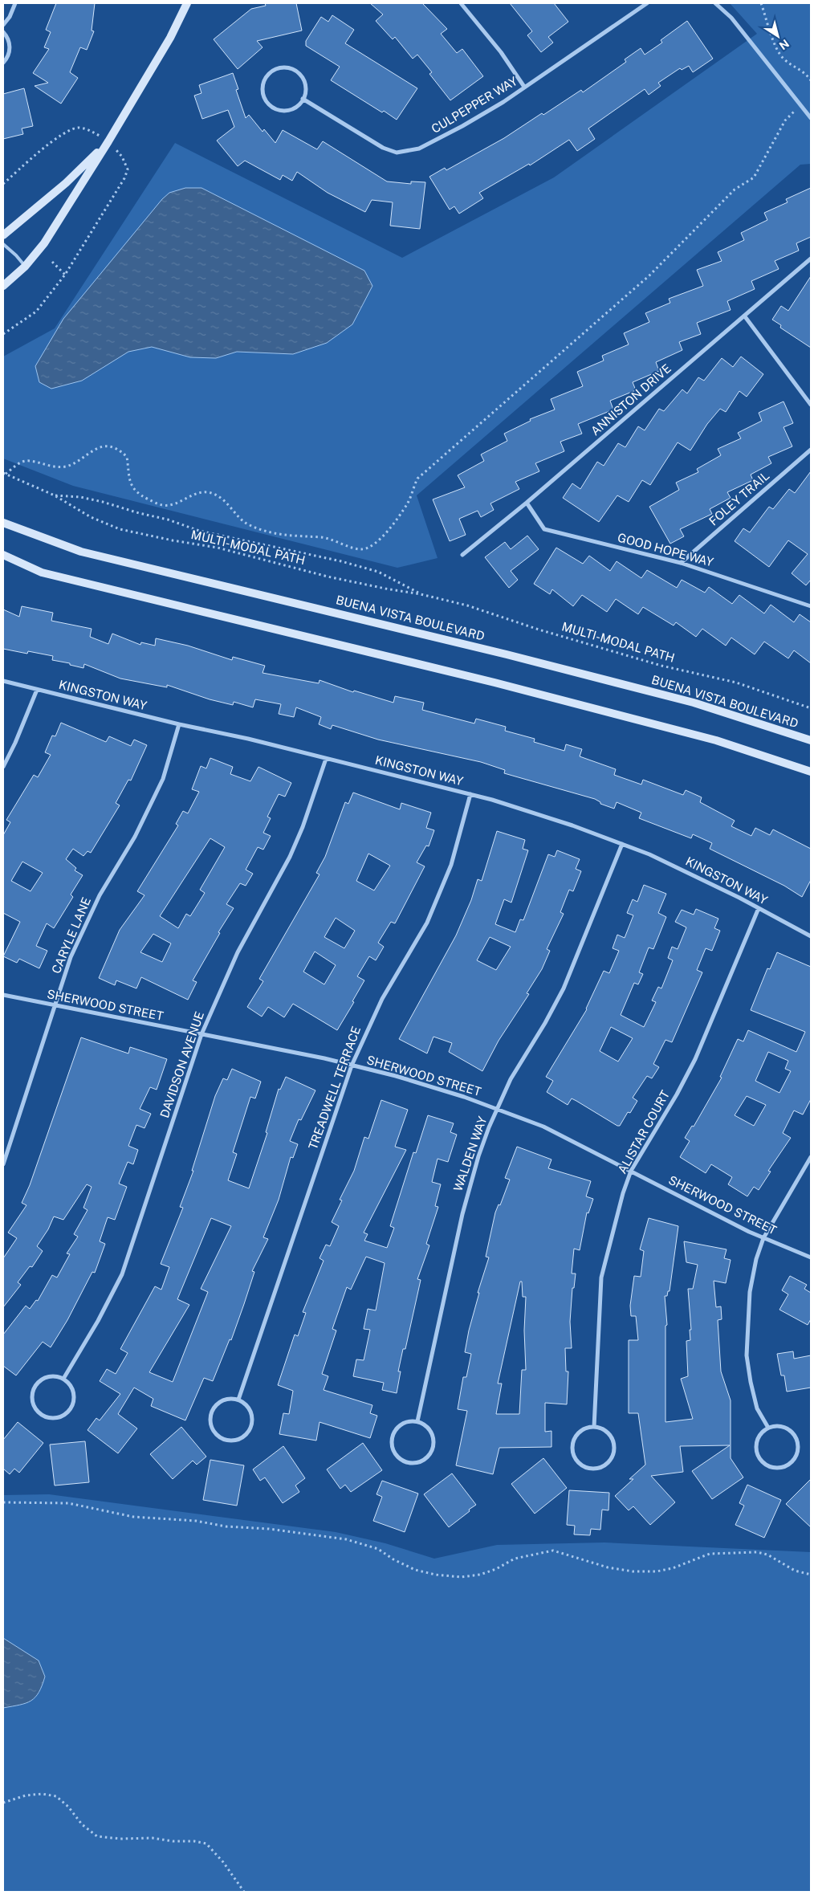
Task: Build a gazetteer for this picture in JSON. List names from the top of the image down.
{
  "streets": {
    "main road": ["BUENA VISTA BOULEVARD"],
    "street": [
      "CULPEPPER WAY",
      "ANNISTON DRIVE",
      "FOLEY TRAIL",
      "GOOD HOPE WAY",
      "KINGSTON WAY",
      "CARYLE LANE",
      "SHERWOOD STREET",
      "DAVIDSON AVENUE",
      "TREADWELL TERRACE",
      "ALISTAR COURT",
      "WALDEN WAY"
    ],
    "path": ["MULTI-MODAL PATH"]
  },
  "crossings": [
    ["ANNISTON DRIVE", "GOOD HOPE WAY"],
    ["FOLEY TRAIL", "GOOD HOPE WAY"],
    ["KINGSTON WAY", "CARYLE LANE"],
    ["KINGSTON WAY", "DAVIDSON AVENUE"],
    ["KINGSTON WAY", "TREADWELL TERRACE"],
    ["KINGSTON WAY", "ALISTAR COURT"],
    ["KINGSTON WAY", "WALDEN WAY"],
    ["CARYLE LANE", "SHERWOOD STREET"],
    ["SHERWOOD STREET", "DAVIDSON AVENUE"],
    ["SHERWOOD STREET", "TREADWELL TERRACE"],
    ["SHERWOOD STREET", "ALISTAR COURT"],
    ["SHERWOOD STREET", "WALDEN WAY"]
  ],
  "north": "bottom right"
}
